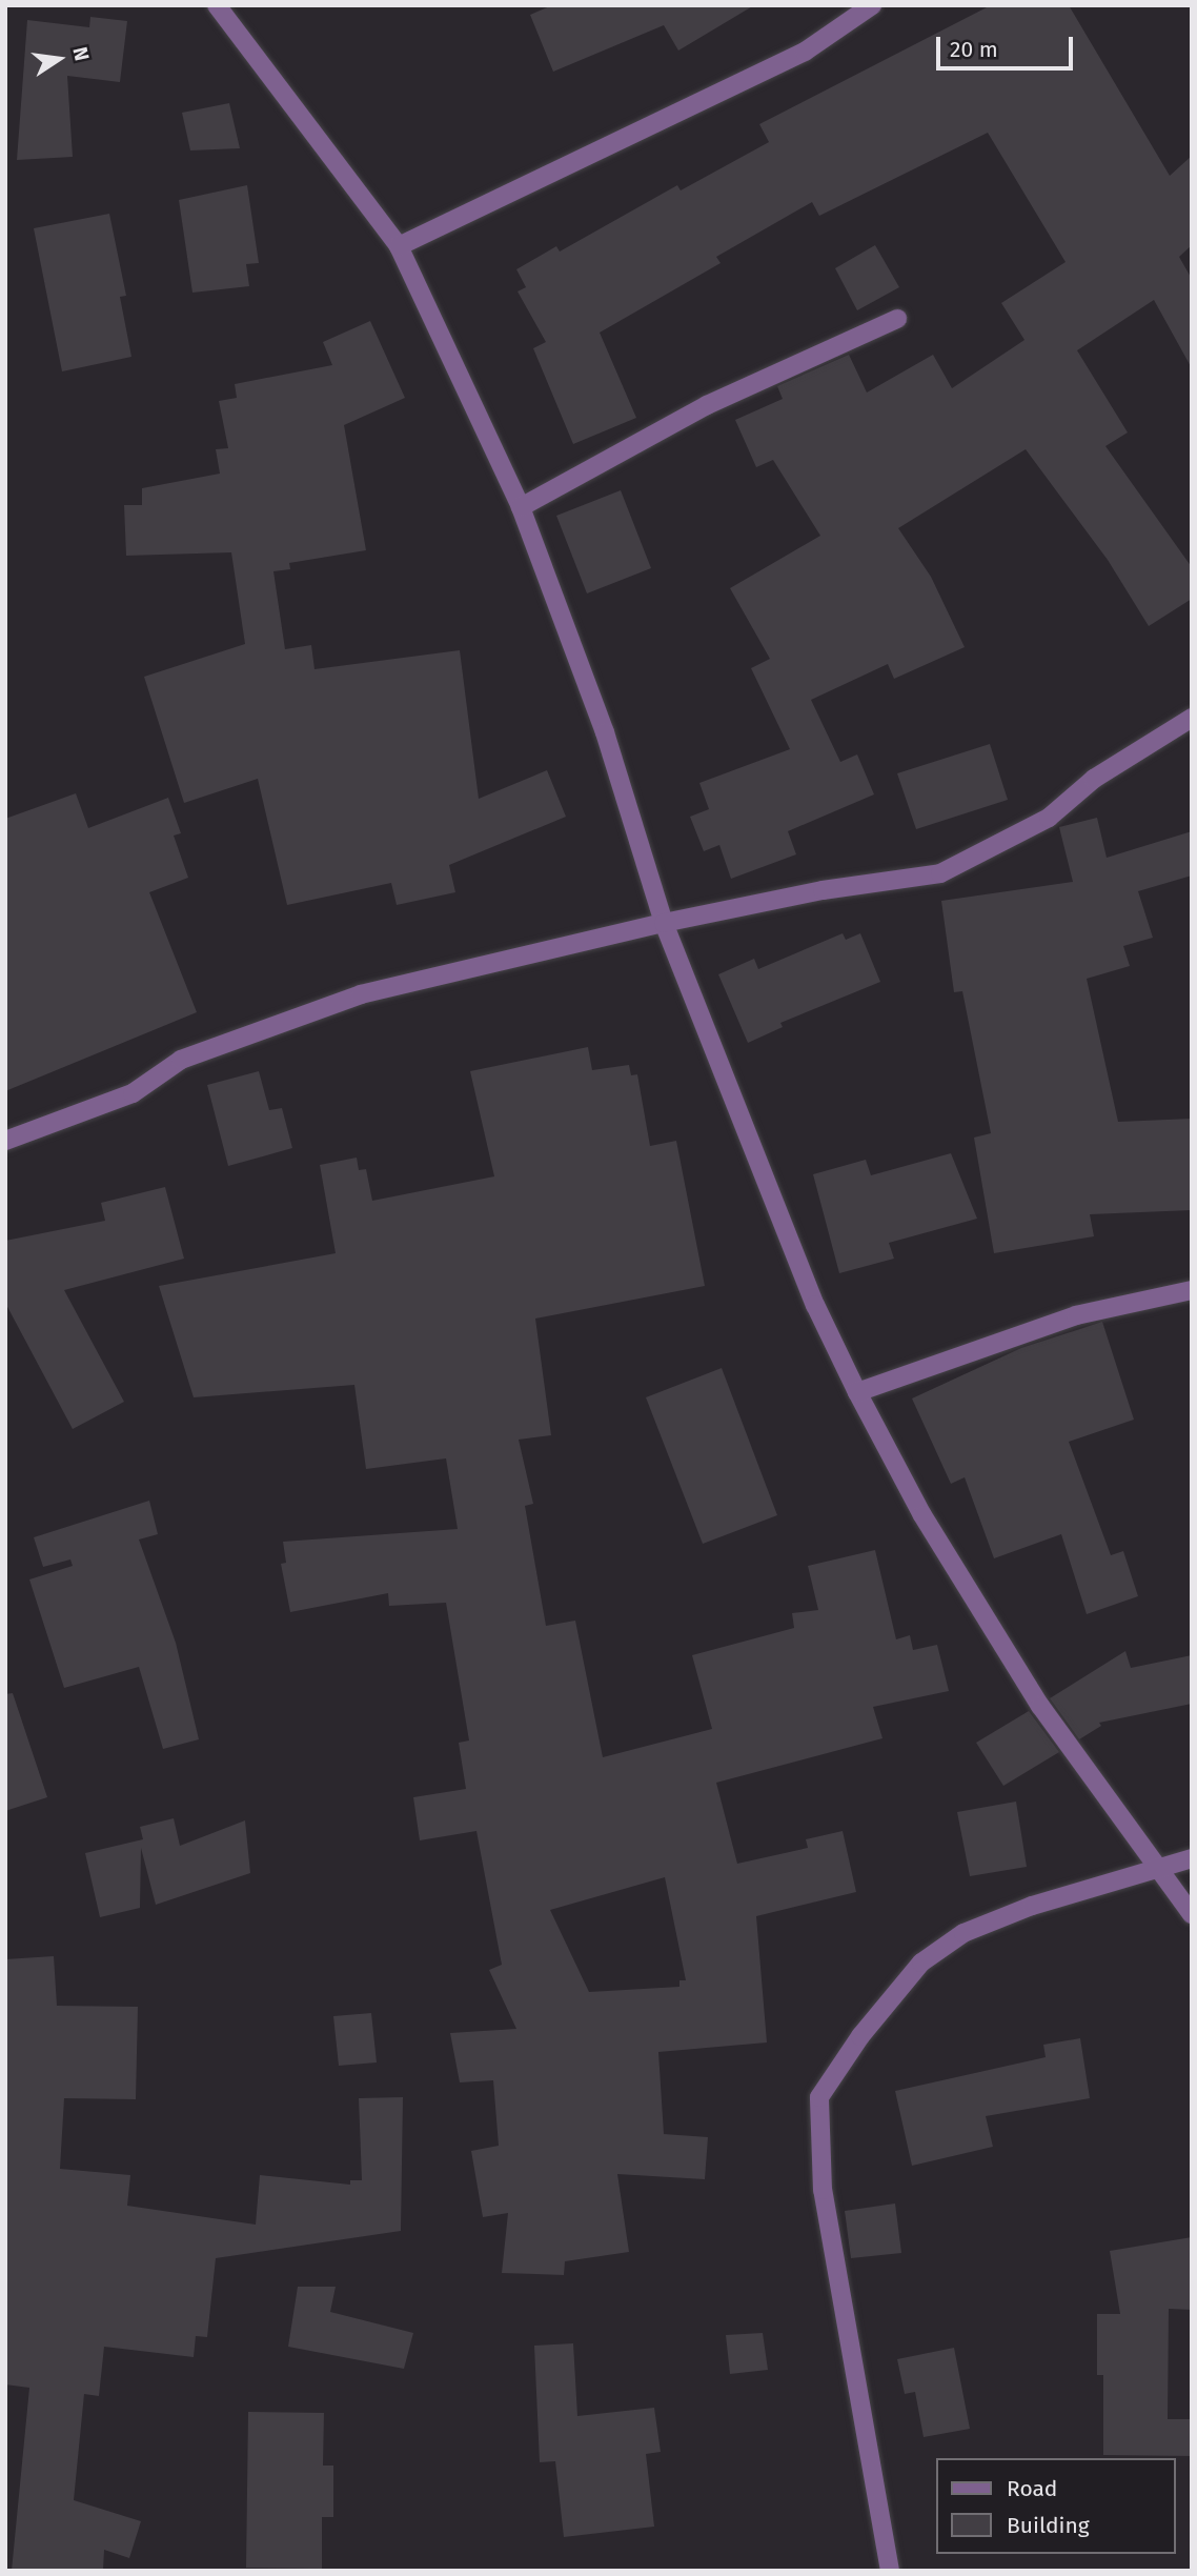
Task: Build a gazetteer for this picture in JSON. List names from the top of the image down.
{
  "legend": ["Road", "Building"],
  "scale_bar": "20 m",
  "north": "right"
}
